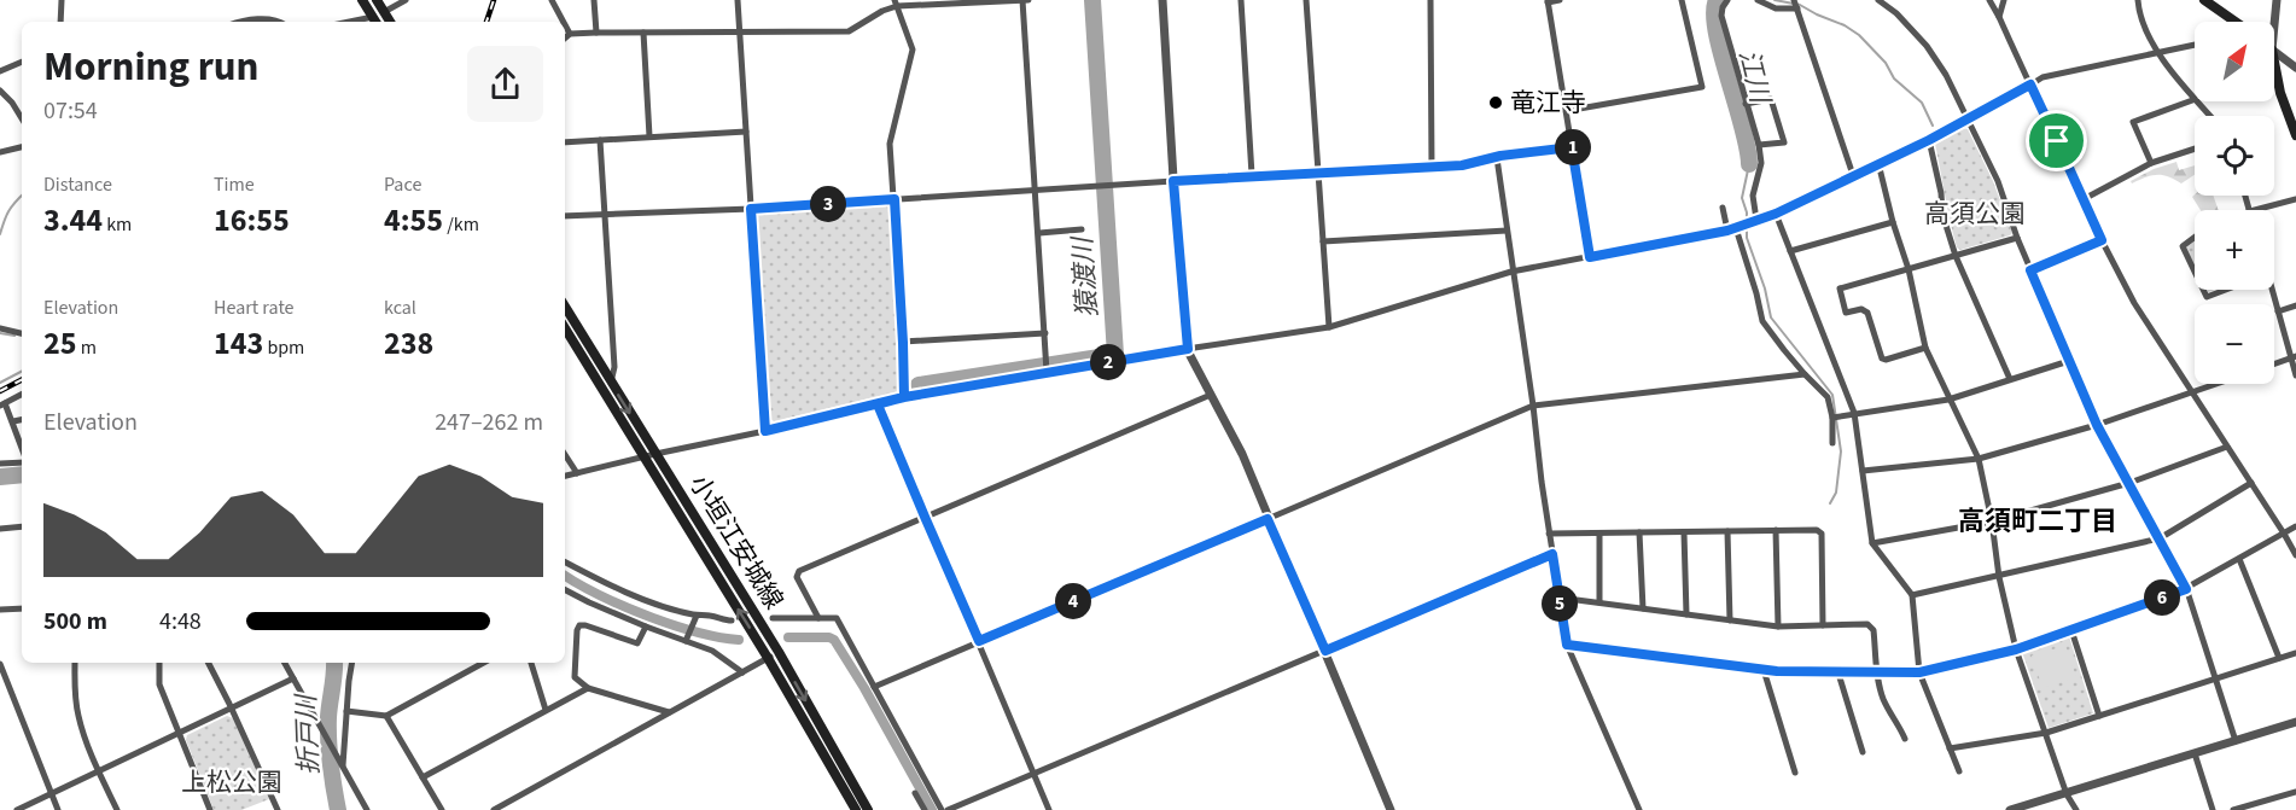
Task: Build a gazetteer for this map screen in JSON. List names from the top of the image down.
{
  "streets": {
    "main road": ["小垣江安城線"]
  },
  "districts": ["高須町二丁目"],
  "water": ["江川", "猿渡川", "折戸川"],
  "parks": ["高須公園", "上松公園"],
  "places": ["竜江寺"],
  "north": "top right",
  "page": {
    "map_buttons": ["+", "−"],
    "heading": ["Morning run", "07:54"],
    "pins": [
      "1",
      "3",
      "2",
      "6",
      "4",
      "5"
    ],
    "stats": [
      ["Distance", "3.44 km"],
      ["Time", "16:55"],
      ["Pace", "4:55 /km"],
      ["Elevation", "25 m"],
      ["Heart rate", "143 bpm"],
      ["kcal", "238"]
    ],
    "chart": ["Elevation", "247–262 m"],
    "list": [
      {
        "name": "500 m",
        "note": "4:48"
      }
    ]
  }
}
